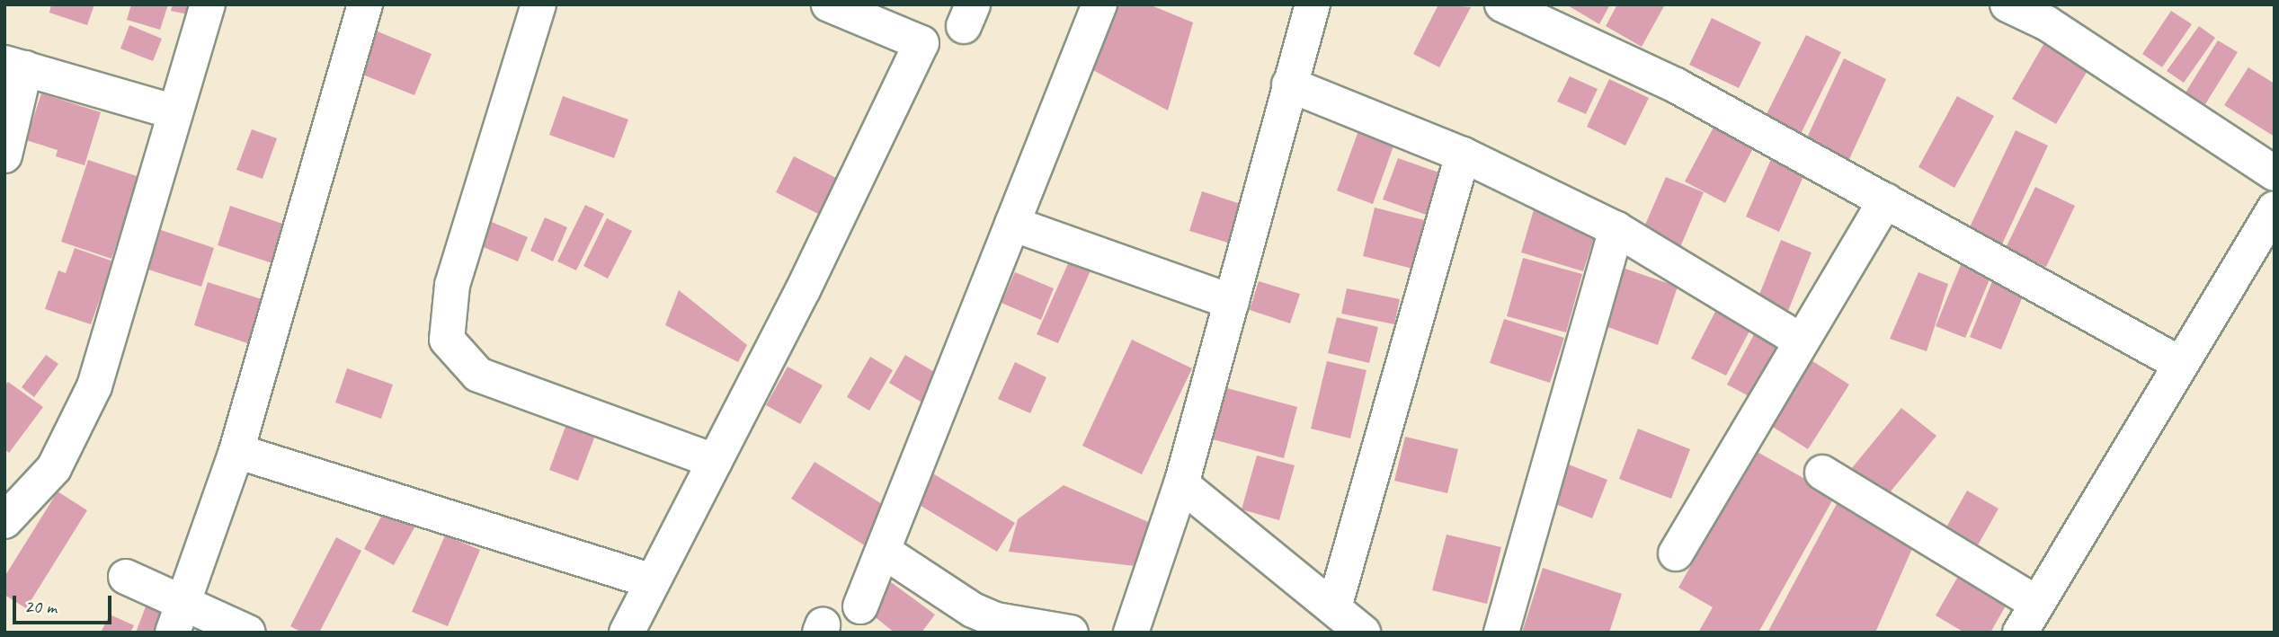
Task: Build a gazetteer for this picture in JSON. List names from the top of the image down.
{
  "scale_bar": "20 m"
}
